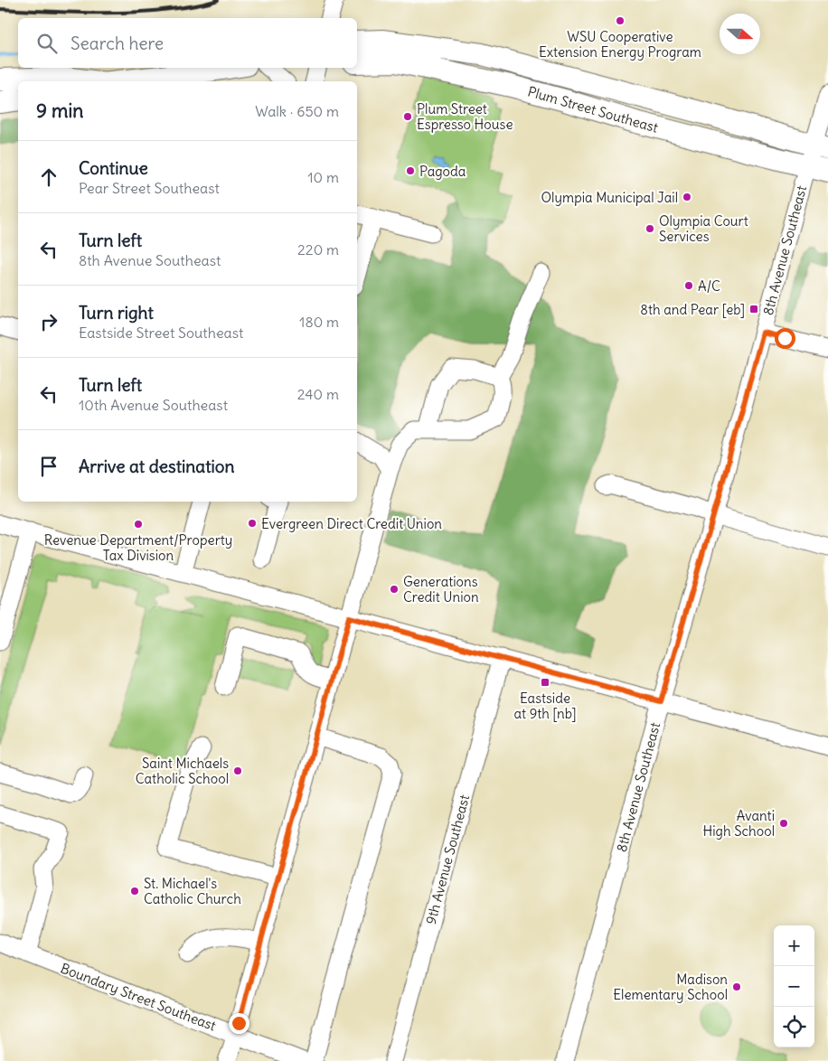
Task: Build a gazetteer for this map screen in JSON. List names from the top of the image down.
{
  "streets": {
    "main road": ["Plum Street Southeast"],
    "street": ["8th Avenue Southeast", "9th Avenue Southeast", "Boundary Street Southeast"]
  },
  "crossings": [
    ["Plum Street Southeast", "8th Avenue Southeast"]
  ],
  "places": {
    "other": [
      "WSU Cooperative Extension Energy Program",
      "Plum Street Espresso House",
      "Pagoda",
      "Olympia Municipal Jail",
      "Olympia Court Services",
      "A/C",
      "Evergreen Direct Credit Union",
      "Revenue Department/Property Tax Division",
      "Generations Credit Union",
      "Saint Michaels Catholic School",
      "Avanti High School",
      "St. Michael's Catholic Church",
      "Madison Elementary School"
    ],
    "transit": ["8th and Pear [eb]", "Eastside at 9th [nb]"]
  },
  "north": "right",
  "page": {
    "search": "Search here",
    "heading": ["9 min", "Walk · 650 m"],
    "list": [
      ["Continue", "Pear Street Southeast", "10 m"],
      ["Turn left", "8th Avenue Southeast", "220 m"],
      ["Turn right", "Eastside Street Southeast", "180 m"],
      ["Turn left", "10th Avenue Southeast", "240 m"],
      "Arrive at destination"
    ],
    "map_buttons": ["+", "−"]
  }
}
